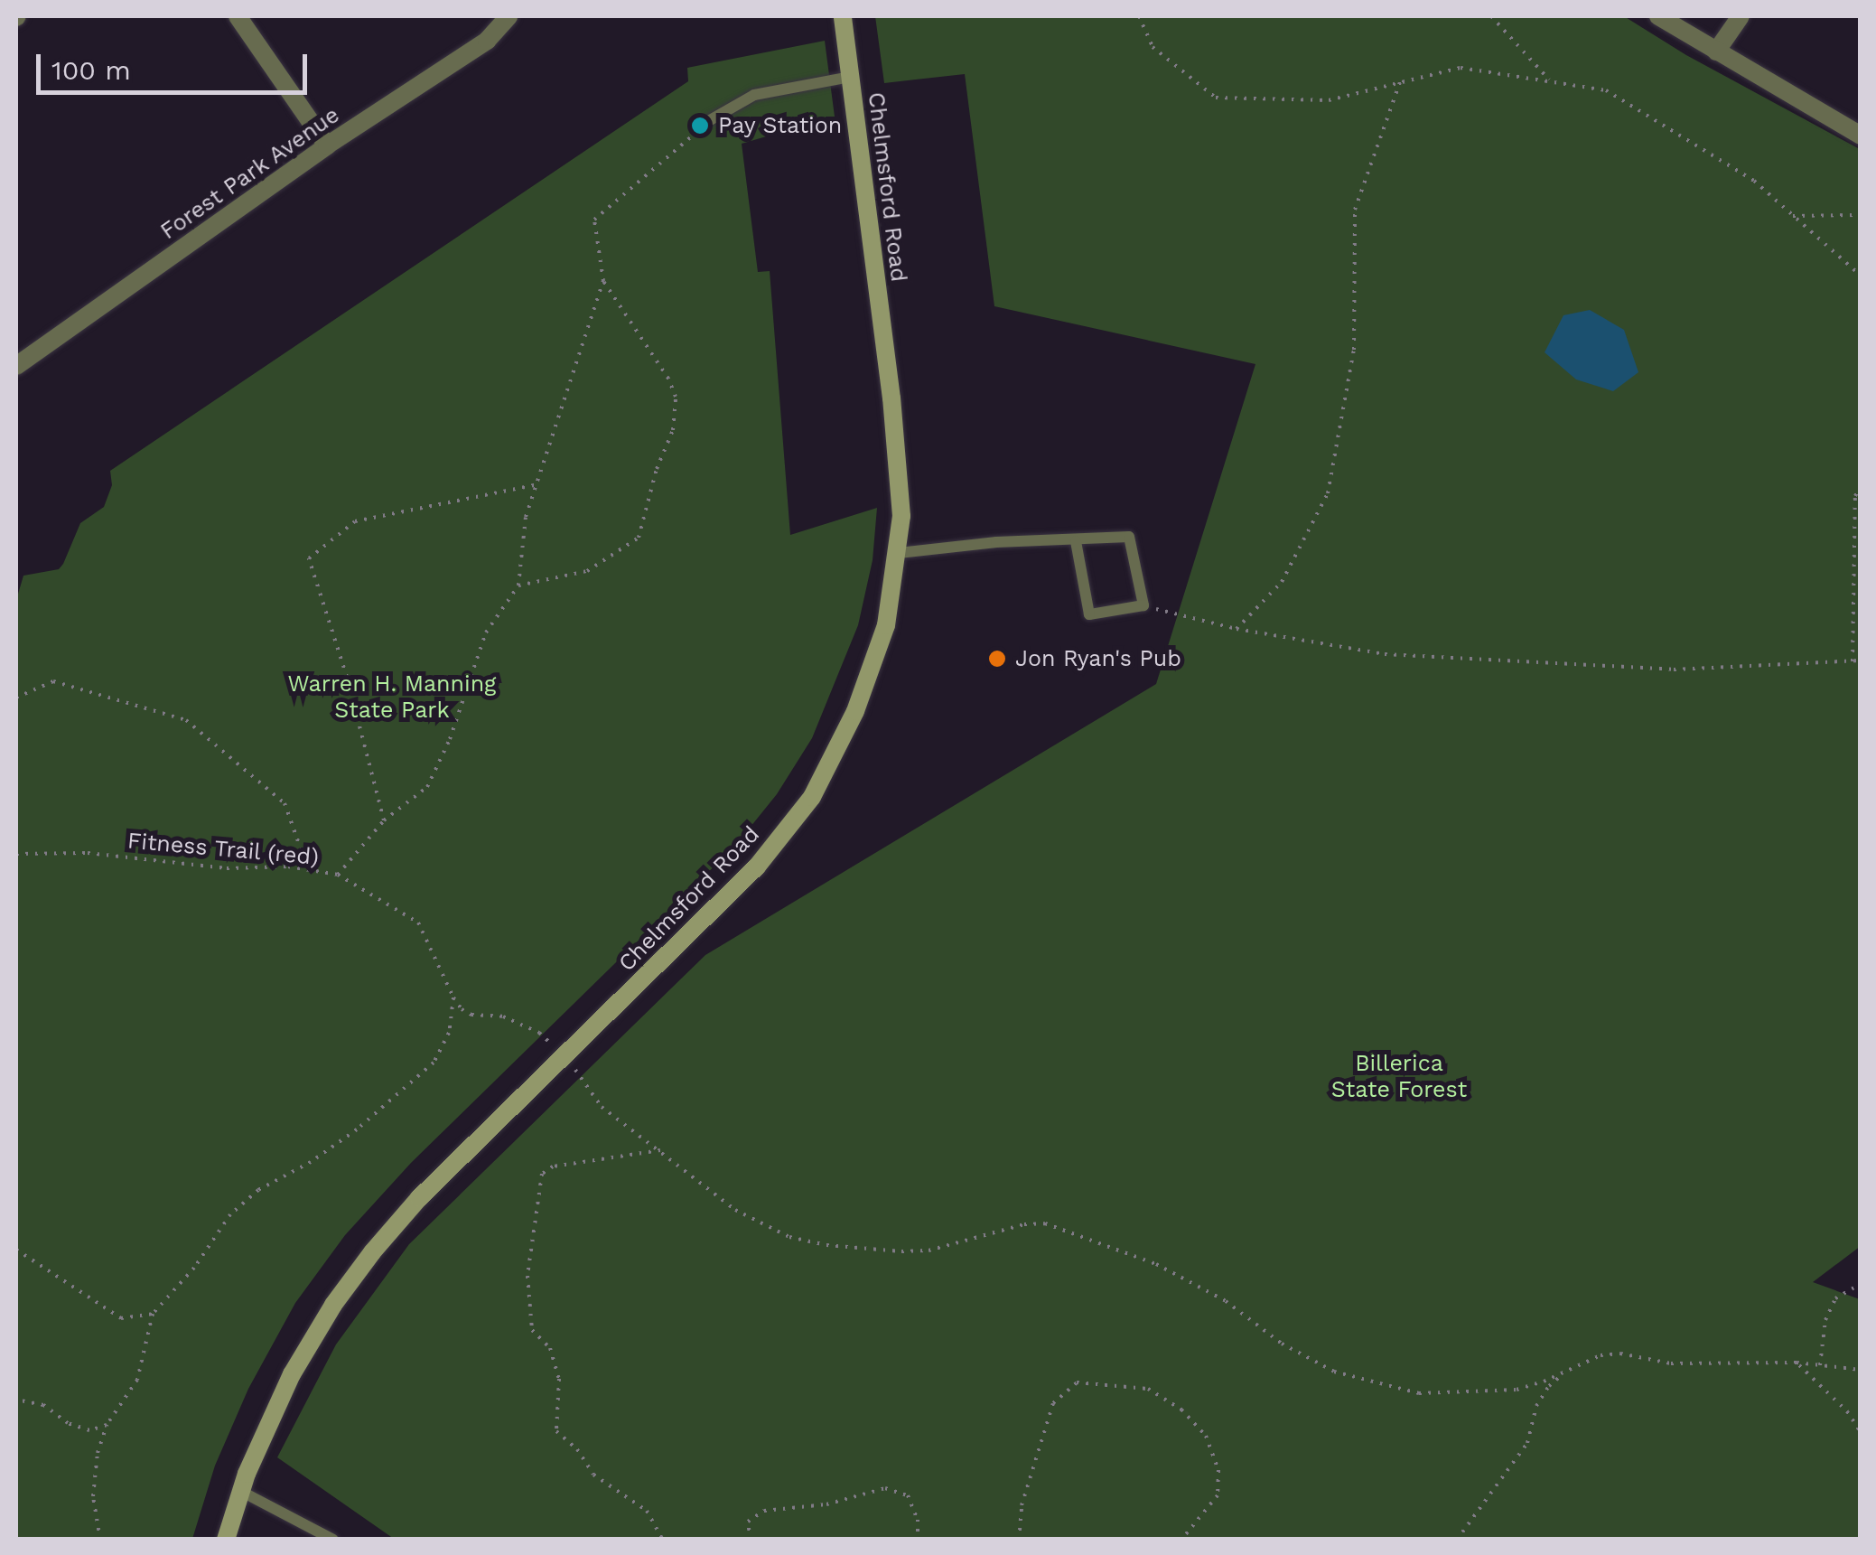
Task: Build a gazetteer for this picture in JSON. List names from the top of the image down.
{
  "streets": {
    "main road": ["Chelmsford Road"],
    "street": ["Forest Park Avenue"],
    "path": ["Fitness Trail (red)"]
  },
  "parks": ["Warren H. Manning State Park", "Billerica State Forest"],
  "places": ["Pay Station", "Jon Ryan's Pub"],
  "scale_bar": "100 m"
}
